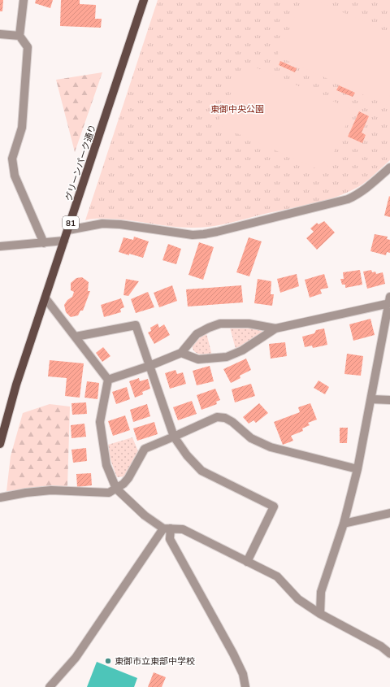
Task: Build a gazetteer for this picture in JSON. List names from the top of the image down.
{
  "streets": {
    "main road": ["グリーンパーク通り", "81"]
  },
  "parks": ["東御中央公園"],
  "places": ["東御市立東部中学校"]
}
